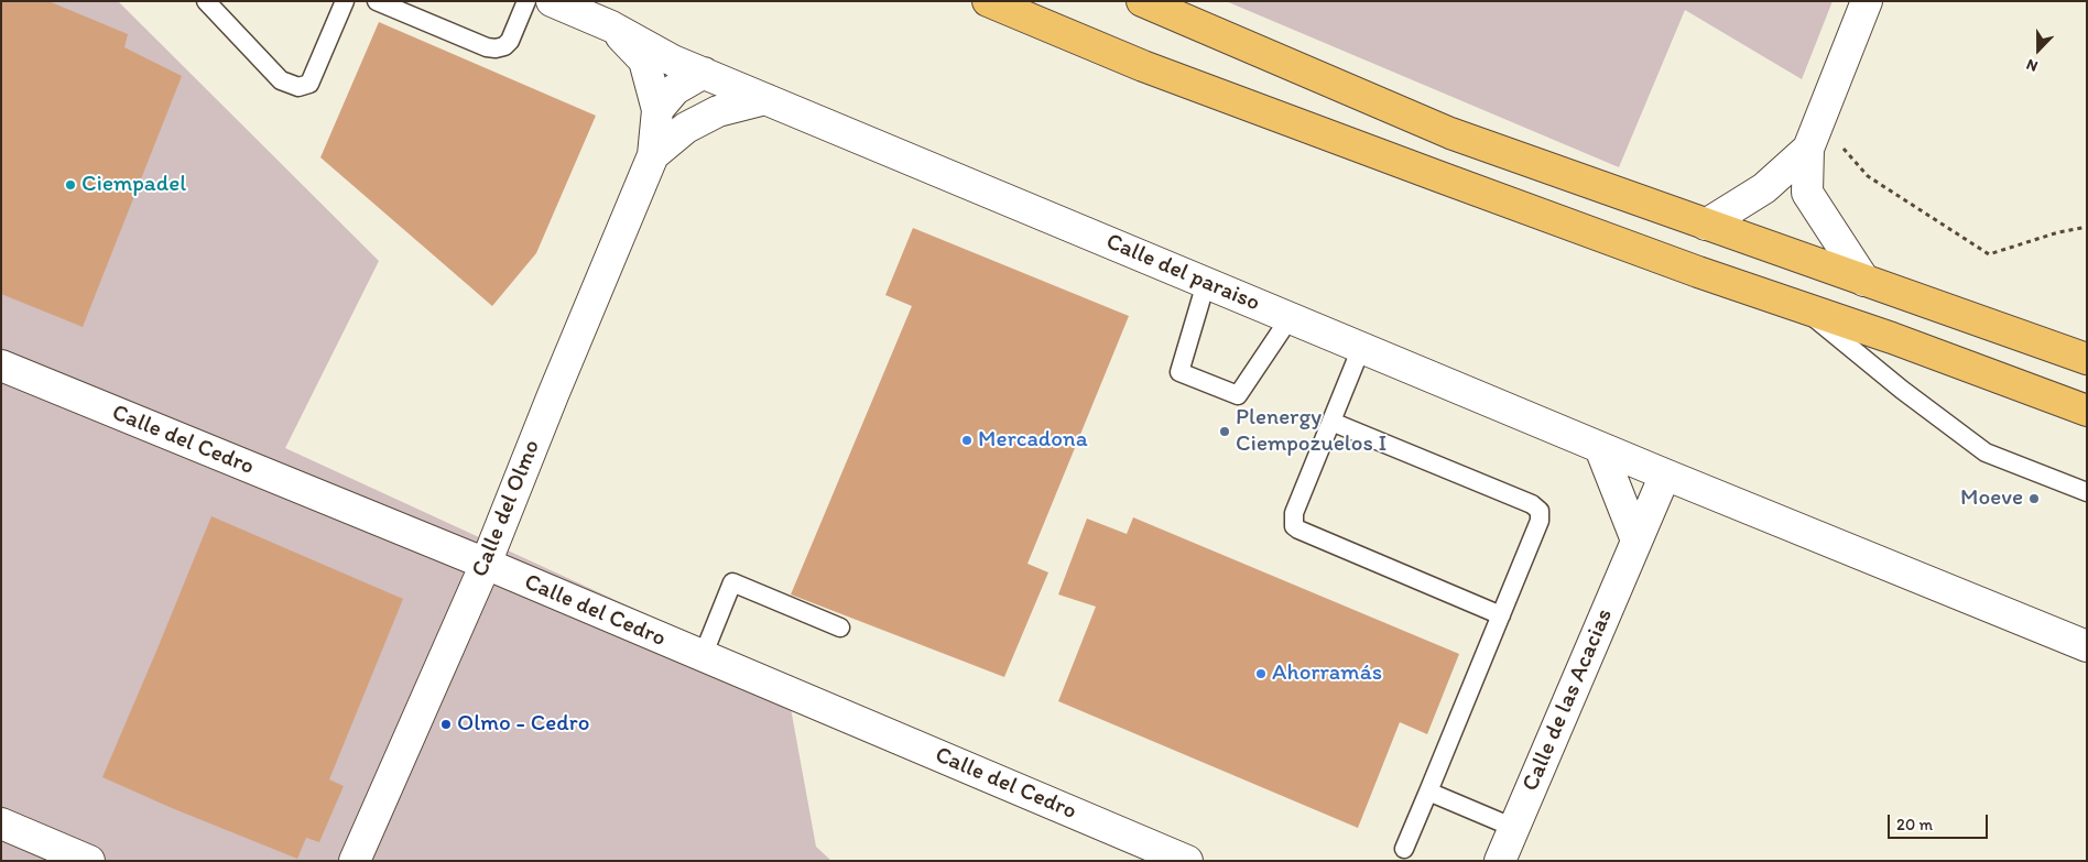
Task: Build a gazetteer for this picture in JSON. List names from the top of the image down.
{
  "streets": {
    "street": [
      "Calle del paraiso",
      "Calle del Cedro",
      "Calle del Olmo",
      "Calle de las Acacias"
    ]
  },
  "crossings": [
    ["Calle del paraiso", "Calle del Olmo"],
    ["Calle del paraiso", "Calle de las Acacias"],
    ["Calle del Cedro", "Calle del Olmo"]
  ],
  "places": [
    "Ciempadel",
    "Plenergy Ciempozuelos I",
    "Mercadona",
    "Moeve",
    "Ahorramás",
    "Olmo - Cedro"
  ],
  "scale_bar": "20 m",
  "north": "bottom"
}
